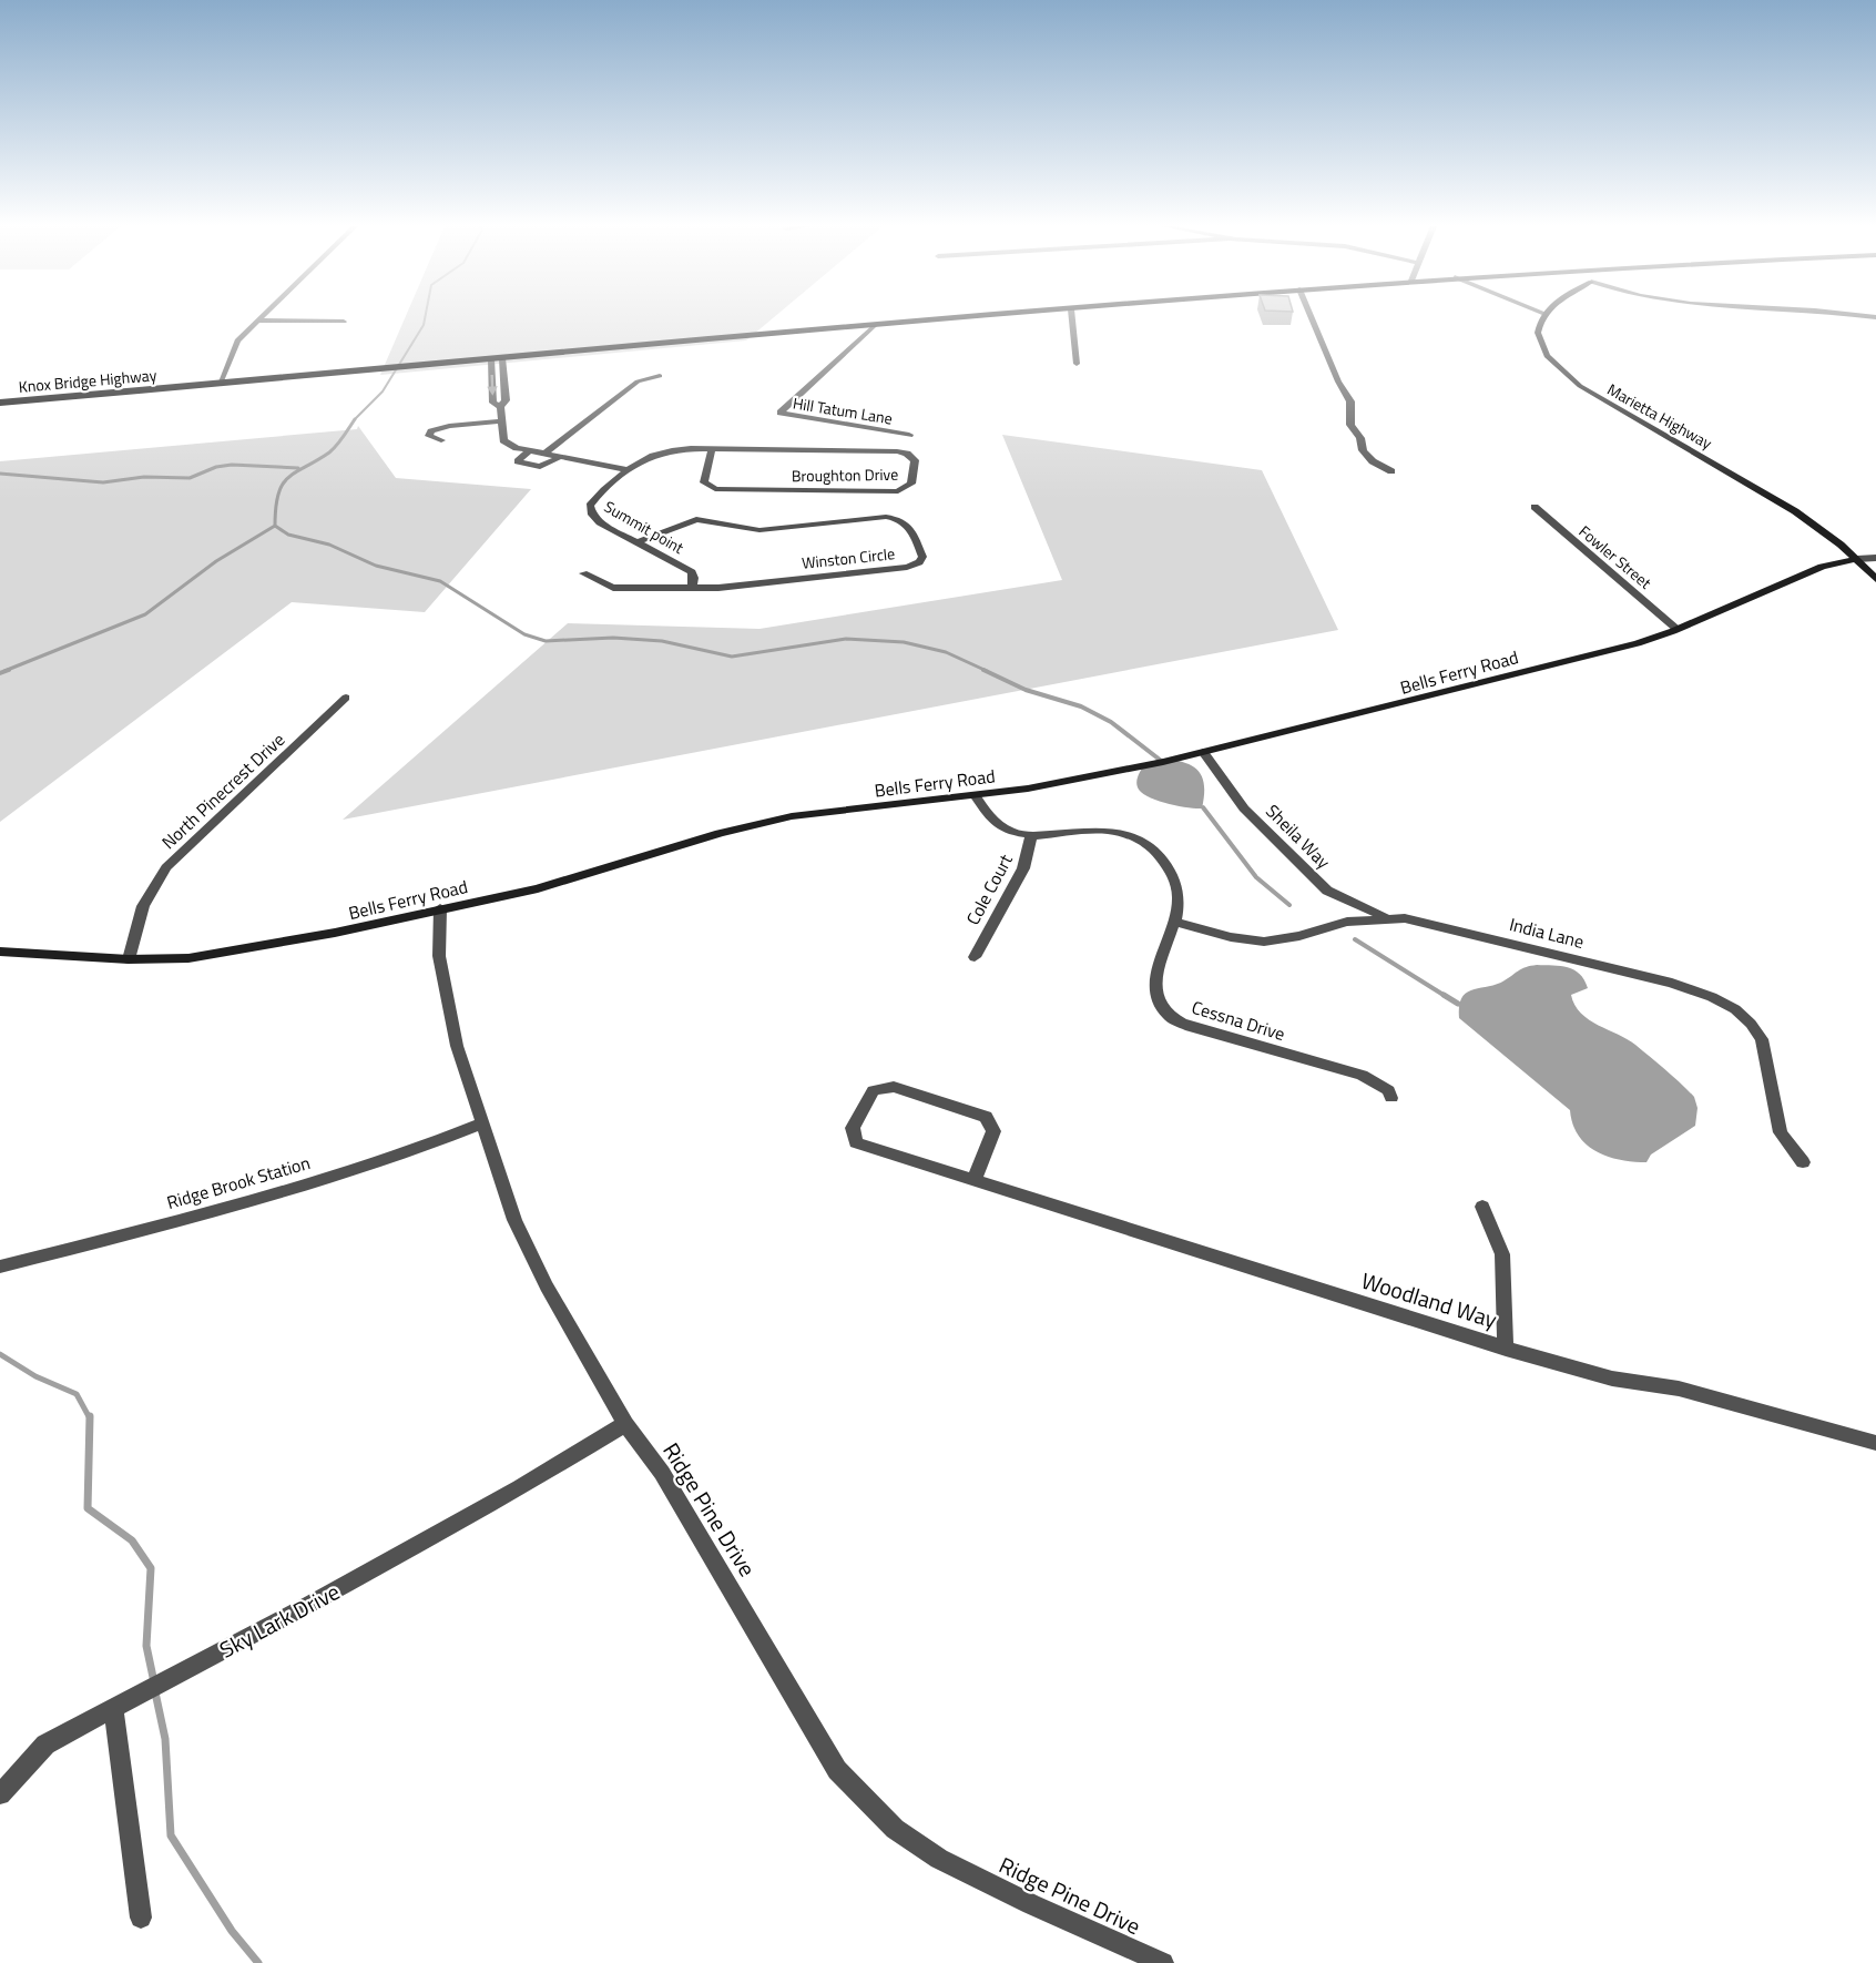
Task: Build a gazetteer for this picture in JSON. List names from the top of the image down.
{
  "streets": {
    "main road": ["Knox Bridge Highway", "Marietta Highway", "Bells Ferry Road"],
    "street": [
      "Hill Tatum Lane",
      "Broughton Drive",
      "Summit point",
      "Fowler Street",
      "Winston Circle",
      "North Pinecrest Drive",
      "Sheila Way",
      "Cole Court",
      "India Lane",
      "Cessna Drive",
      "Ridge Brook Station",
      "Woodland Way",
      "Ridge Pine Drive",
      "Sky Lark Drive"
    ]
  },
  "crossings": [
    ["Knox Bridge Highway", "Hill Tatum Lane"],
    ["Marietta Highway", "Bells Ferry Road"],
    ["Broughton Drive", "Summit point"],
    ["Summit point", "Winston Circle"],
    ["Fowler Street", "Bells Ferry Road"],
    ["Bells Ferry Road", "North Pinecrest Drive"],
    ["Bells Ferry Road", "Sheila Way"],
    ["Bells Ferry Road", "Cessna Drive"],
    ["Bells Ferry Road", "Ridge Pine Drive"],
    ["Sheila Way", "India Lane"],
    ["Cole Court", "Cessna Drive"],
    ["India Lane", "Cessna Drive"],
    ["Ridge Brook Station", "Ridge Pine Drive"],
    ["Ridge Pine Drive", "Sky Lark Drive"]
  ]
}
